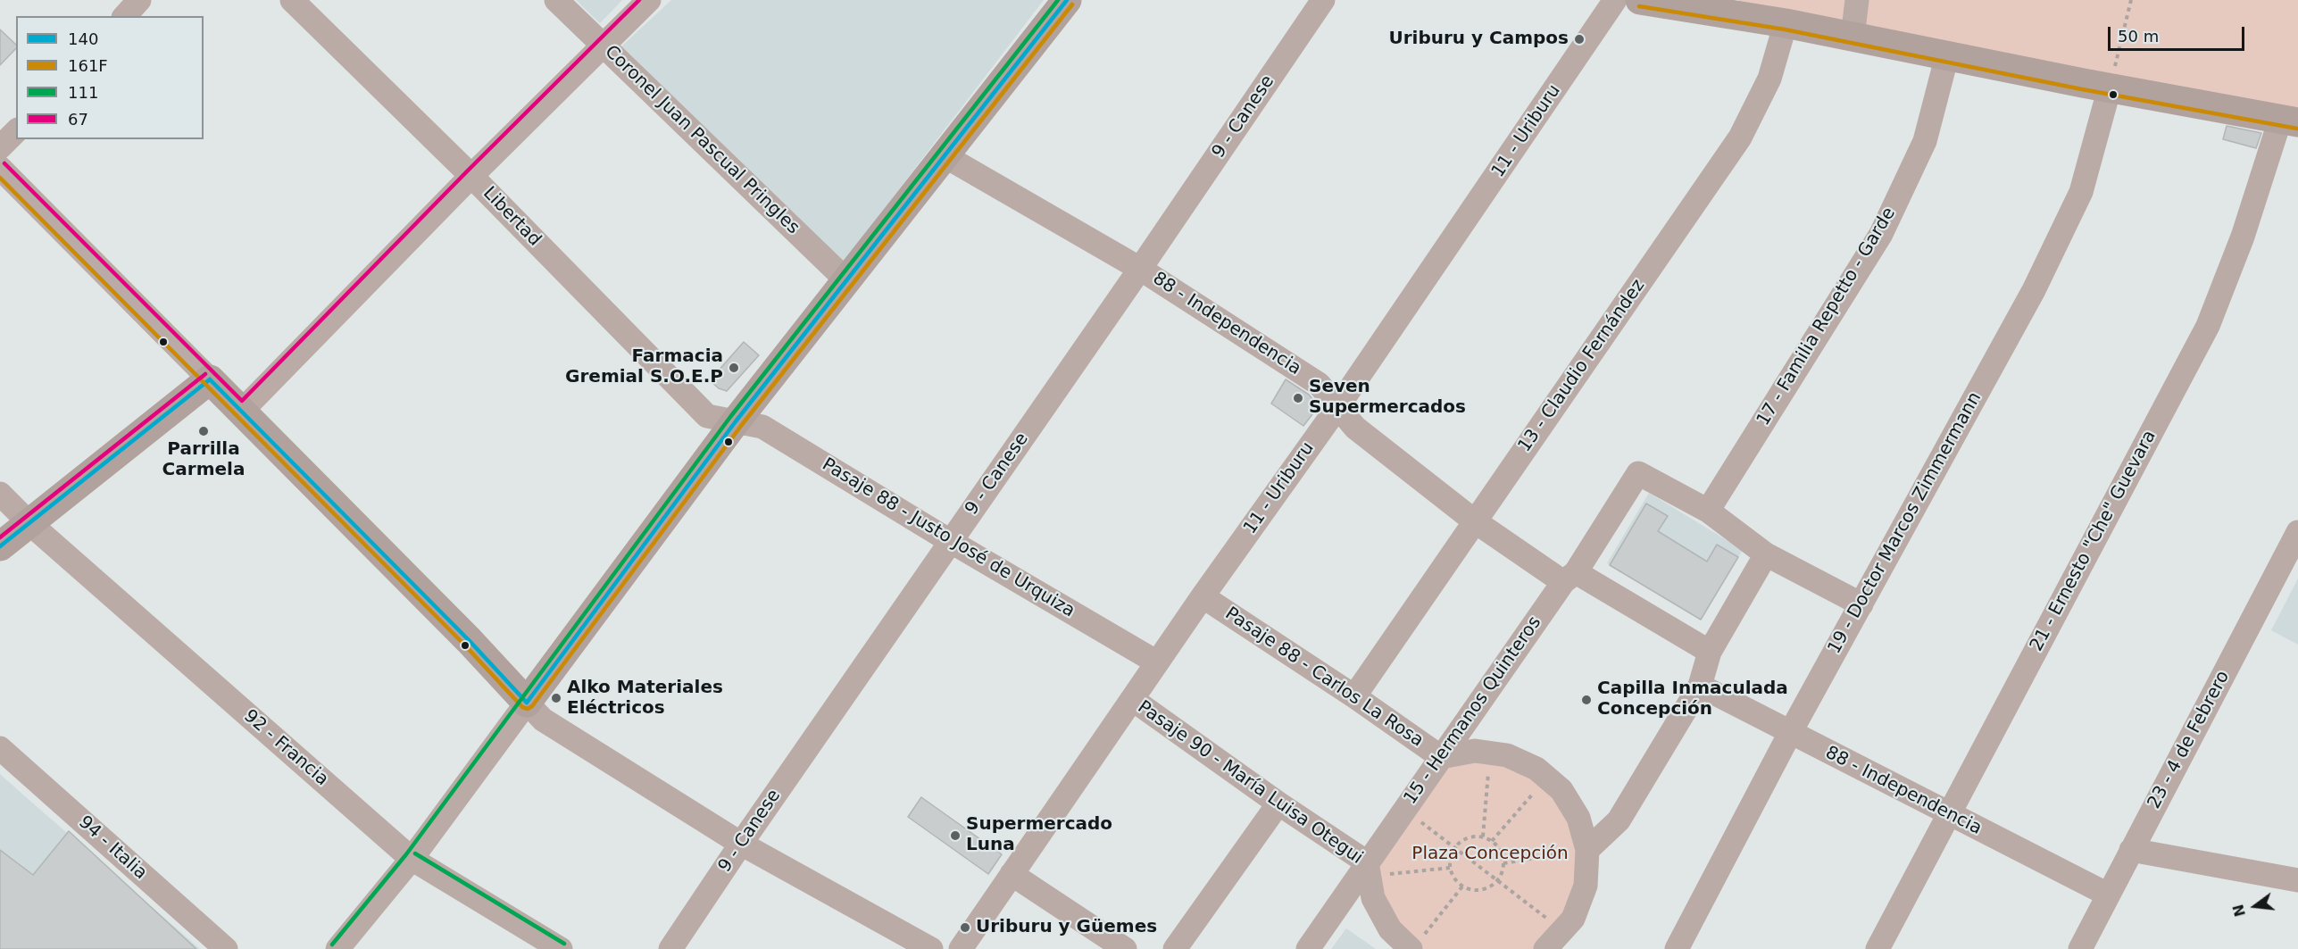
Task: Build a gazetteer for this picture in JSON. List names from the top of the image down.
{
  "streets": {
    "street": [
      "9 - Canese",
      "11 - Uriburu",
      "Coronel Juan Pascual Pringles",
      "Libertad",
      "17 - Familia Repetto - Garde",
      "88 - Independencia",
      "13 - Claudio Fernández",
      "19 - Doctor Marcos Zimmermann",
      "Pasaje 88 - Justo José de Urquiza",
      "21 - Ernesto \"Che\" Guevara",
      "Pasaje 88 - Carlos La Rosa",
      "15 - Hermanos Quinteros",
      "23 - 4 de Febrero",
      "92 - Francia",
      "Pasaje 90 - María Luisa Otegui",
      "94 - Italia"
    ]
  },
  "crossings": [
    ["9 - Canese", "88 - Independencia"],
    ["9 - Canese", "Pasaje 88 - Justo José de Urquiza"],
    ["11 - Uriburu", "88 - Independencia"],
    ["11 - Uriburu", "Pasaje 88 - Justo José de Urquiza"],
    ["11 - Uriburu", "Pasaje 88 - Carlos La Rosa"],
    ["11 - Uriburu", "Pasaje 90 - María Luisa Otegui"],
    ["Libertad", "Pasaje 88 - Justo José de Urquiza"],
    ["17 - Familia Repetto - Garde", "15 - Hermanos Quinteros"],
    ["88 - Independencia", "13 - Claudio Fernández"],
    ["88 - Independencia", "19 - Doctor Marcos Zimmermann"],
    ["88 - Independencia", "21 - Ernesto \"Che\" Guevara"],
    ["88 - Independencia", "15 - Hermanos Quinteros"],
    ["88 - Independencia", "23 - 4 de Febrero"],
    ["13 - Claudio Fernández", "Pasaje 88 - Carlos La Rosa"],
    ["Pasaje 88 - Carlos La Rosa", "15 - Hermanos Quinteros"],
    ["15 - Hermanos Quinteros", "Pasaje 90 - María Luisa Otegui"]
  ],
  "parks": ["Plaza Concepción"],
  "places": [
    "Uriburu y Campos",
    "Farmacia Gremial S.O.E.P",
    "Seven Supermercados",
    "Parrilla Carmela",
    "Alko Materiales Eléctricos",
    "Capilla Inmaculada Concepción",
    "Supermercado Luna",
    "Uriburu y Güemes"
  ],
  "lines": [
    "transit line 140",
    "transit line 111",
    "transit line 67",
    "transit line 161F"
  ],
  "legend": [
    "140",
    "161F",
    "111",
    "67"
  ],
  "scale_bar": "50 m",
  "north": "left"
}
